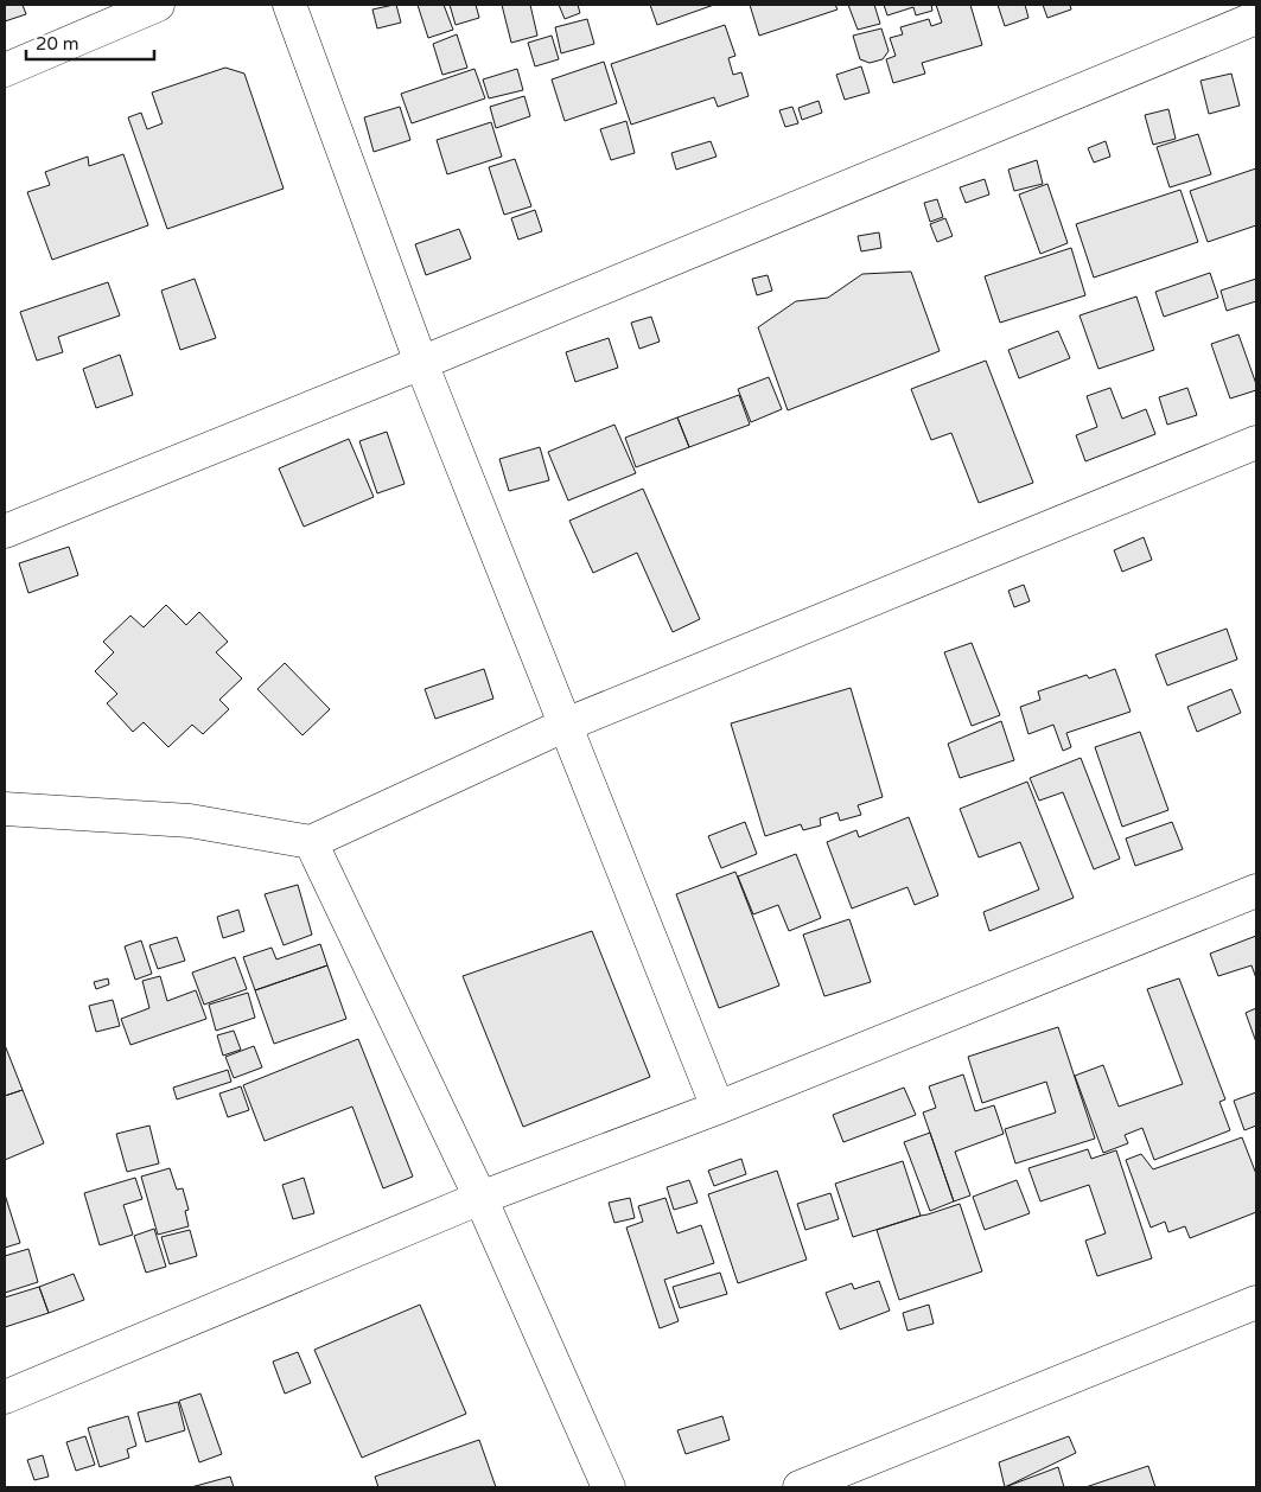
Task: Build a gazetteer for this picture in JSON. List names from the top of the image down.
{
  "scale_bar": "20 m"
}
